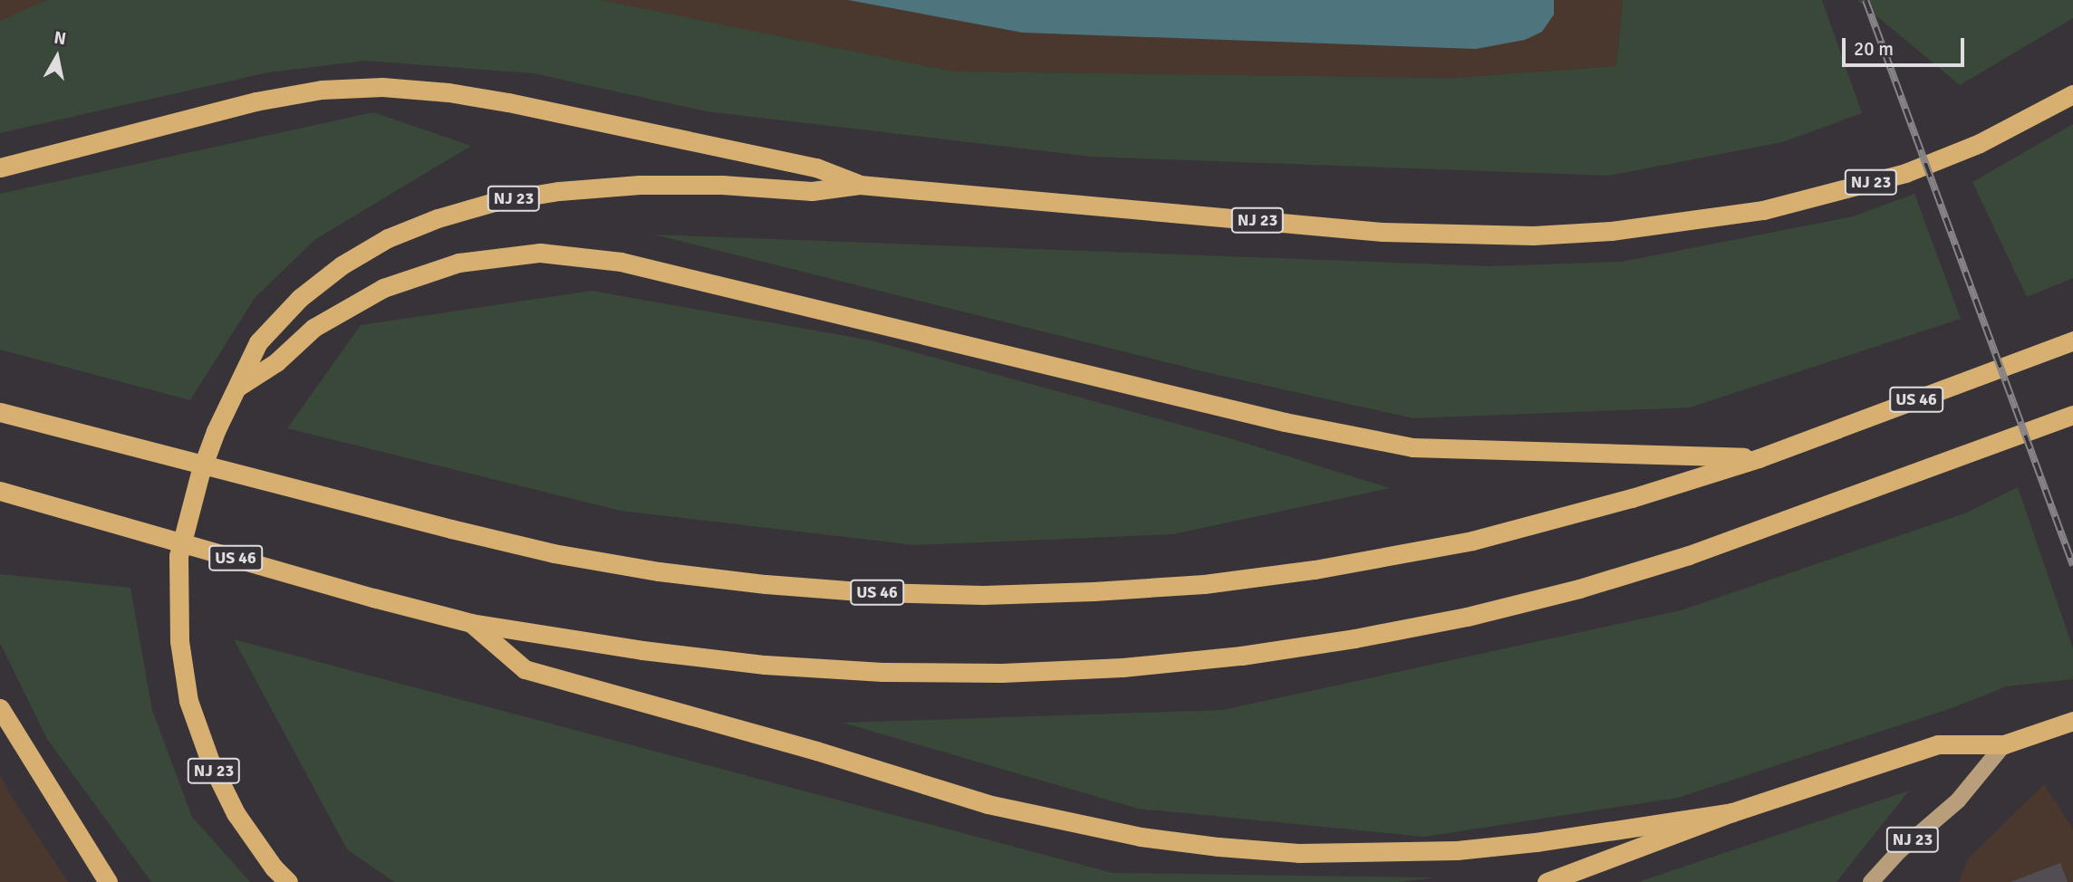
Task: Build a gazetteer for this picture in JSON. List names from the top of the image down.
{
  "streets": {
    "highway": ["NJ 23", "US 46"]
  },
  "scale_bar": "20 m",
  "north": "top"
}
